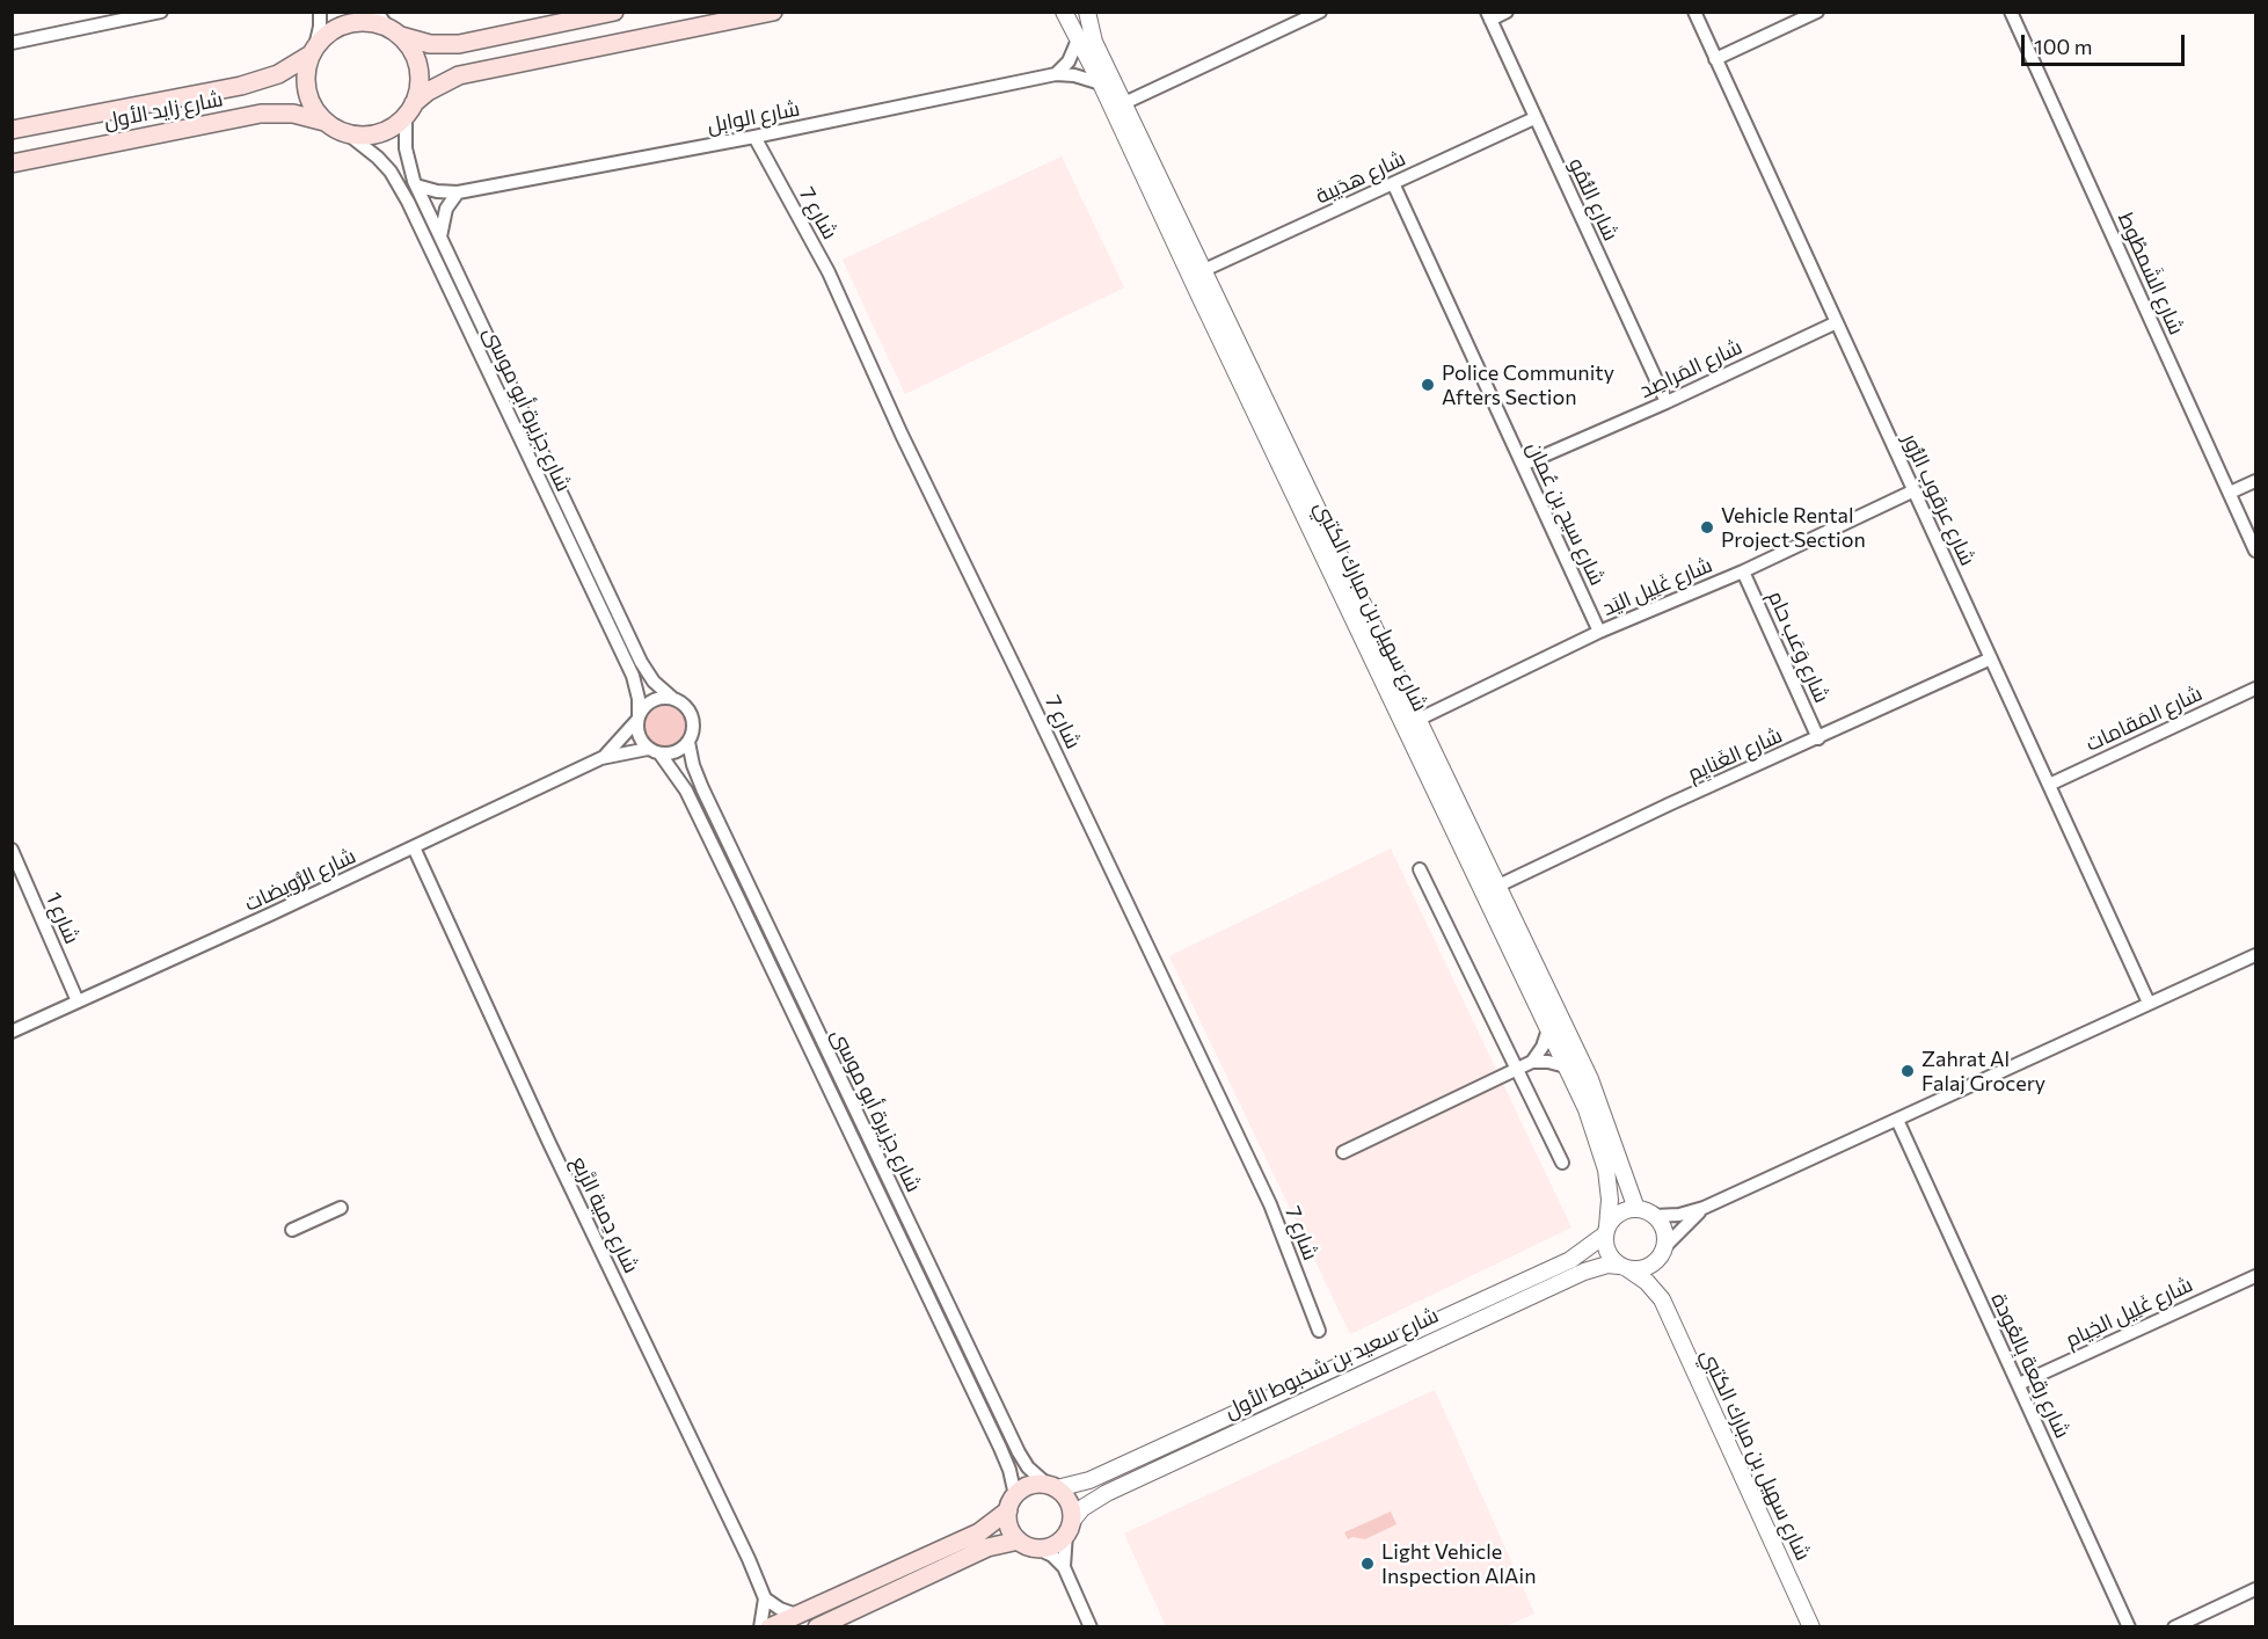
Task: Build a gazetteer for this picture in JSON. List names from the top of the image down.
{
  "streets": {
    "main road": ["شارع زايد الأول"],
    "street": [
      "شارع الوابِل",
      "شارع هدَيبة",
      "شارع النُّمُو",
      "شارع 7",
      "شارع الشَمطُوط",
      "شارع المَراصِد",
      "شارع جزيرة أبو موسى",
      "شارع عرقوب الزُّور",
      "شارع سيح بن عُمان",
      "شارع غَلِيل اليَد",
      "شارع سهيل بن مبارك الكتبي",
      "شارع وَعَب حام",
      "شارع المَقامات",
      "شارع الغَنايِم",
      "شارع الرُّويضات",
      "شارع 1",
      "شارع دِمية الرَّبع",
      "شارع غَلِيل الخِيام",
      "شارع سعيد بن شخبوط الأول",
      "شارع رِقعة بِالعُودة"
    ]
  },
  "crossings": [
    ["شارع زايد الأول", "شارع جزيرة أبو موسى"],
    ["شارع الوابِل", "شارع 7"],
    ["شارع الوابِل", "شارع جزيرة أبو موسى"],
    ["شارع الوابِل", "شارع سهيل بن مبارك الكتبي"],
    ["شارع هدَيبة", "شارع النُّمُو"],
    ["شارع هدَيبة", "شارع سيح بن عُمان"],
    ["شارع هدَيبة", "شارع سهيل بن مبارك الكتبي"],
    ["شارع النُّمُو", "شارع المَراصِد"],
    ["شارع المَراصِد", "شارع عرقوب الزُّور"],
    ["شارع المَراصِد", "شارع سيح بن عُمان"],
    ["شارع جزيرة أبو موسى", "شارع الرُّويضات"],
    ["شارع جزيرة أبو موسى", "شارع سعيد بن شخبوط الأول"],
    ["شارع عرقوب الزُّور", "شارع غَلِيل اليَد"],
    ["شارع عرقوب الزُّور", "شارع المَقامات"],
    ["شارع عرقوب الزُّور", "شارع الغَنايِم"],
    ["شارع سيح بن عُمان", "شارع غَلِيل اليَد"],
    ["شارع غَلِيل اليَد", "شارع سهيل بن مبارك الكتبي"],
    ["شارع غَلِيل اليَد", "شارع وَعَب حام"],
    ["شارع سهيل بن مبارك الكتبي", "شارع الغَنايِم"],
    ["شارع سهيل بن مبارك الكتبي", "شارع سعيد بن شخبوط الأول"],
    ["شارع وَعَب حام", "شارع الغَنايِم"],
    ["شارع الرُّويضات", "شارع 1"],
    ["شارع الرُّويضات", "شارع دِمية الرَّبع"],
    ["شارع غَلِيل الخِيام", "شارع رِقعة بِالعُودة"]
  ],
  "places": [
    "Police Community Afters Section",
    "Vehicle Rental Project Section",
    "Zahrat Al Falaj Grocery",
    "Light Vehicle Inspection AlAin"
  ],
  "scale_bar": "100 m"
}
